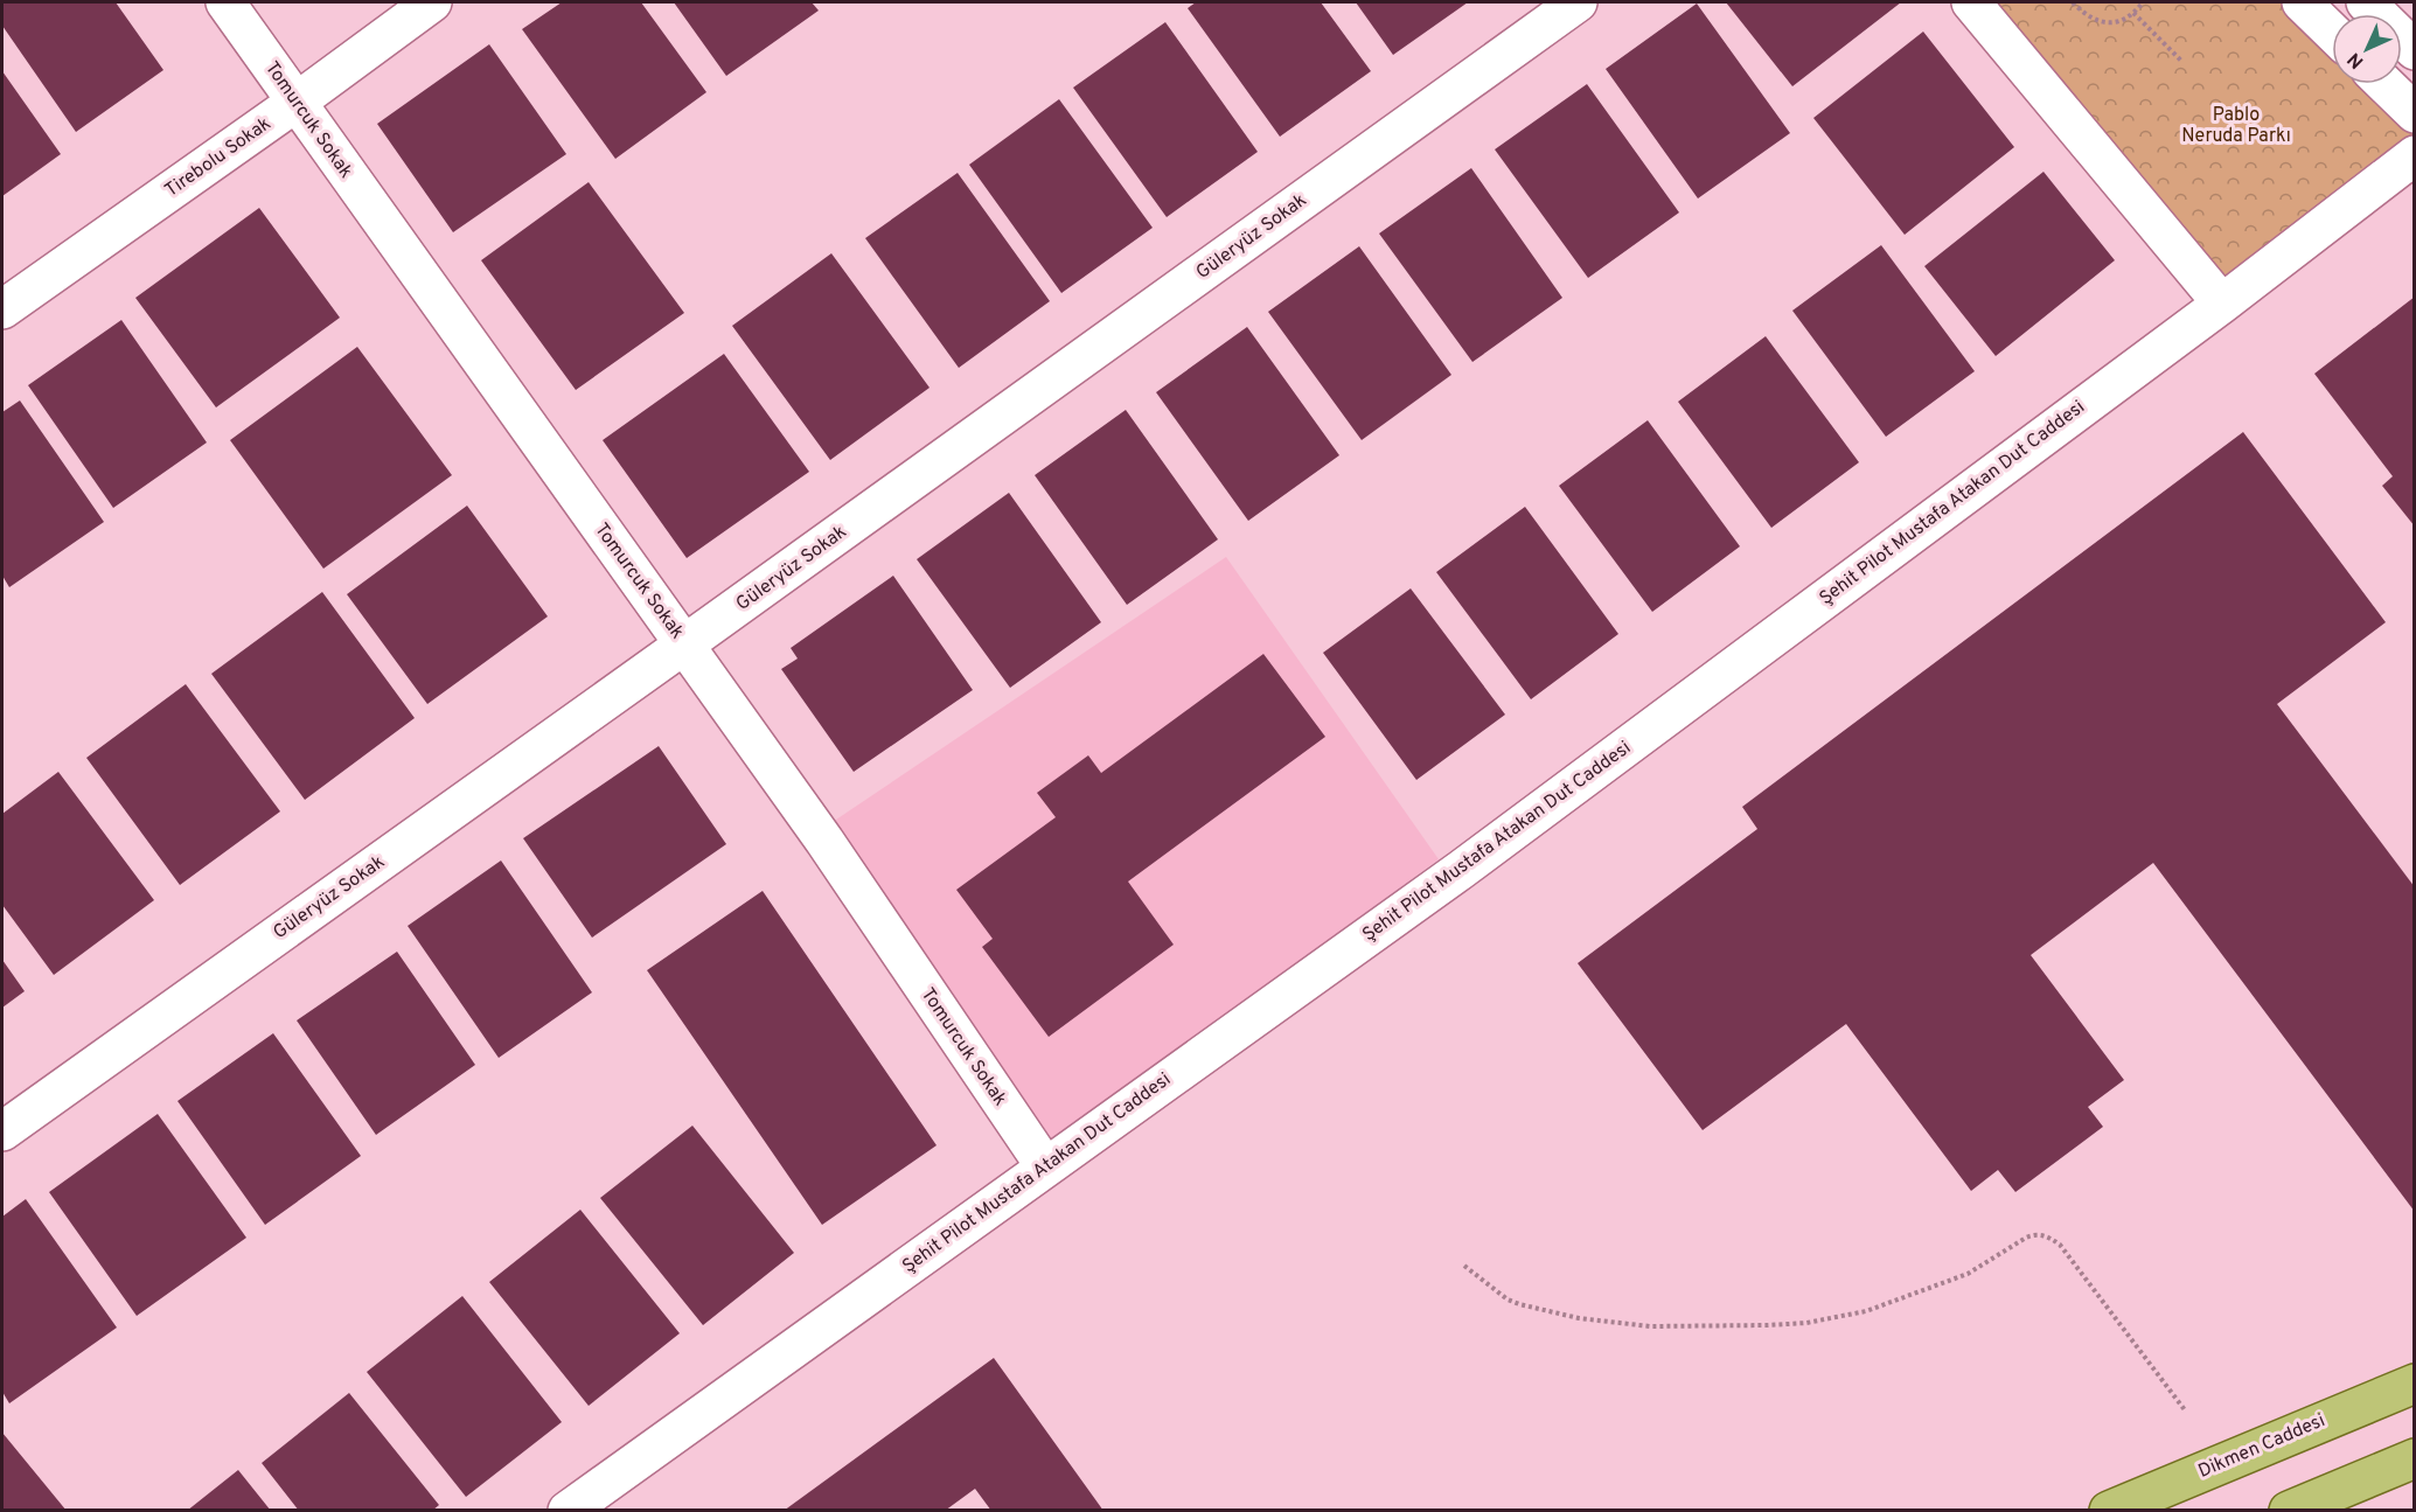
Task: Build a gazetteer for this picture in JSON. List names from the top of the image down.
{
  "streets": {
    "main road": ["Dikmen Caddesi"],
    "street": [
      "Tomurcuk Sokak",
      "Tirebolu Sokak",
      "Güleryüz Sokak",
      "Şehit Pilot Mustafa Atakan Dut Caddesi"
    ]
  },
  "crossings": [
    ["Tomurcuk Sokak", "Tirebolu Sokak"],
    ["Tomurcuk Sokak", "Güleryüz Sokak"],
    ["Tomurcuk Sokak", "Şehit Pilot Mustafa Atakan Dut Caddesi"]
  ],
  "parks": ["Pablo Neruda Parkı"],
  "north": "bottom left"
}
